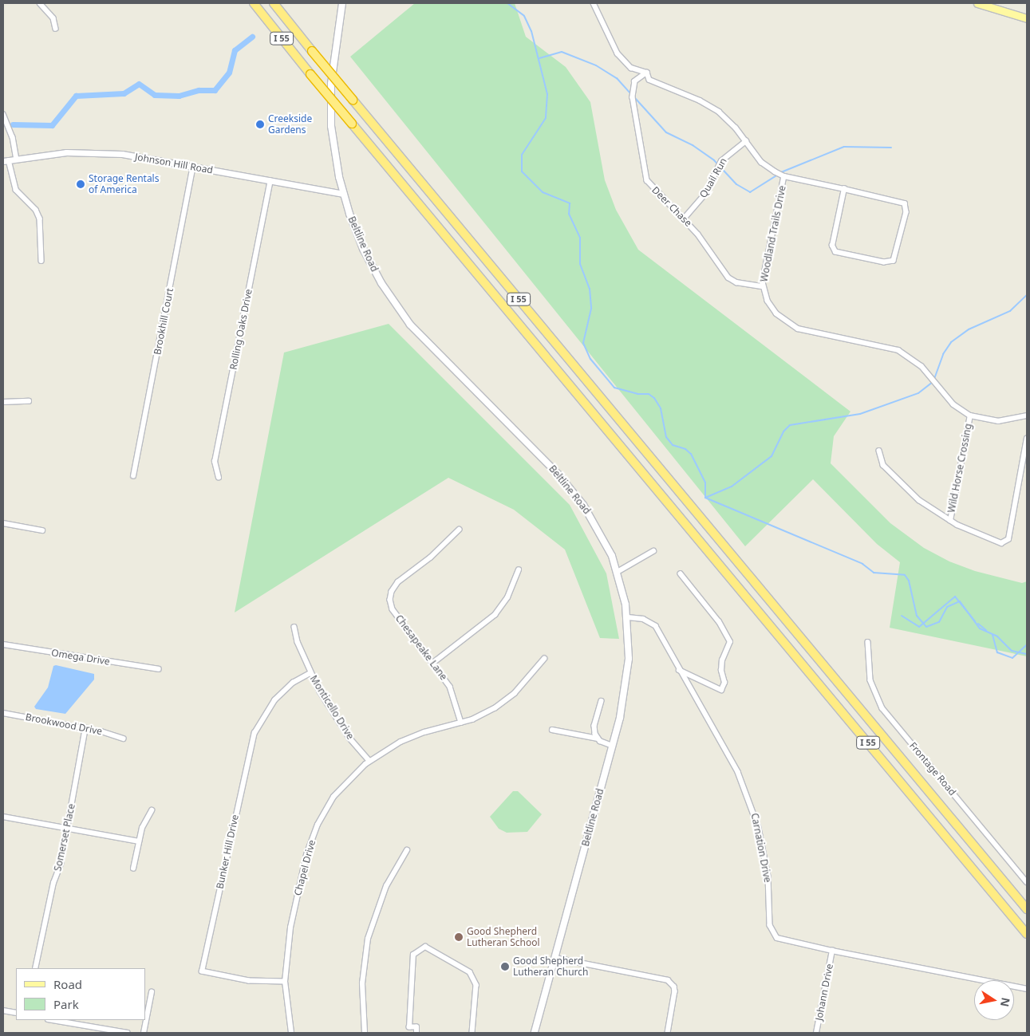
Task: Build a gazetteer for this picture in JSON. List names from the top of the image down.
{
  "streets": {
    "highway": ["I 55"],
    "main road": ["Beltline Road"],
    "street": [
      "Johnson Hill Road",
      "Quail Run",
      "Deer Chase",
      "Woodland Trails Drive",
      "Brookhill Court",
      "Rolling Oaks Drive",
      "Wild Horse Crossing",
      "Chesapeake Lane",
      "Omega Drive",
      "Monticello Drive",
      "Brookwood Drive",
      "Frontage Road",
      "Somerset Place",
      "Carnation Drive",
      "Bunker Hill Drive",
      "Chapel Drive",
      "Johann Drive"
    ]
  },
  "crossings": [
    ["Johnson Hill Road", "Beltline Road"],
    ["Johnson Hill Road", "Brookhill Court"],
    ["Johnson Hill Road", "Rolling Oaks Drive"],
    ["Quail Run", "Deer Chase"],
    ["Deer Chase", "Woodland Trails Drive"],
    ["Woodland Trails Drive", "Wild Horse Crossing"],
    ["Beltline Road", "Carnation Drive"],
    ["Chesapeake Lane", "Chapel Drive"],
    ["Monticello Drive", "Bunker Hill Drive"],
    ["Monticello Drive", "Chapel Drive"],
    ["Brookwood Drive", "Somerset Place"],
    ["Carnation Drive", "Johann Drive"],
    ["Bunker Hill Drive", "Chapel Drive"]
  ],
  "places": [
    "Creekside Gardens",
    "Storage Rentals of America",
    "Good Shepherd Lutheran School",
    "Good Shepherd Lutheran Church"
  ],
  "legend": ["Road", "Park"],
  "north": "right"
}
